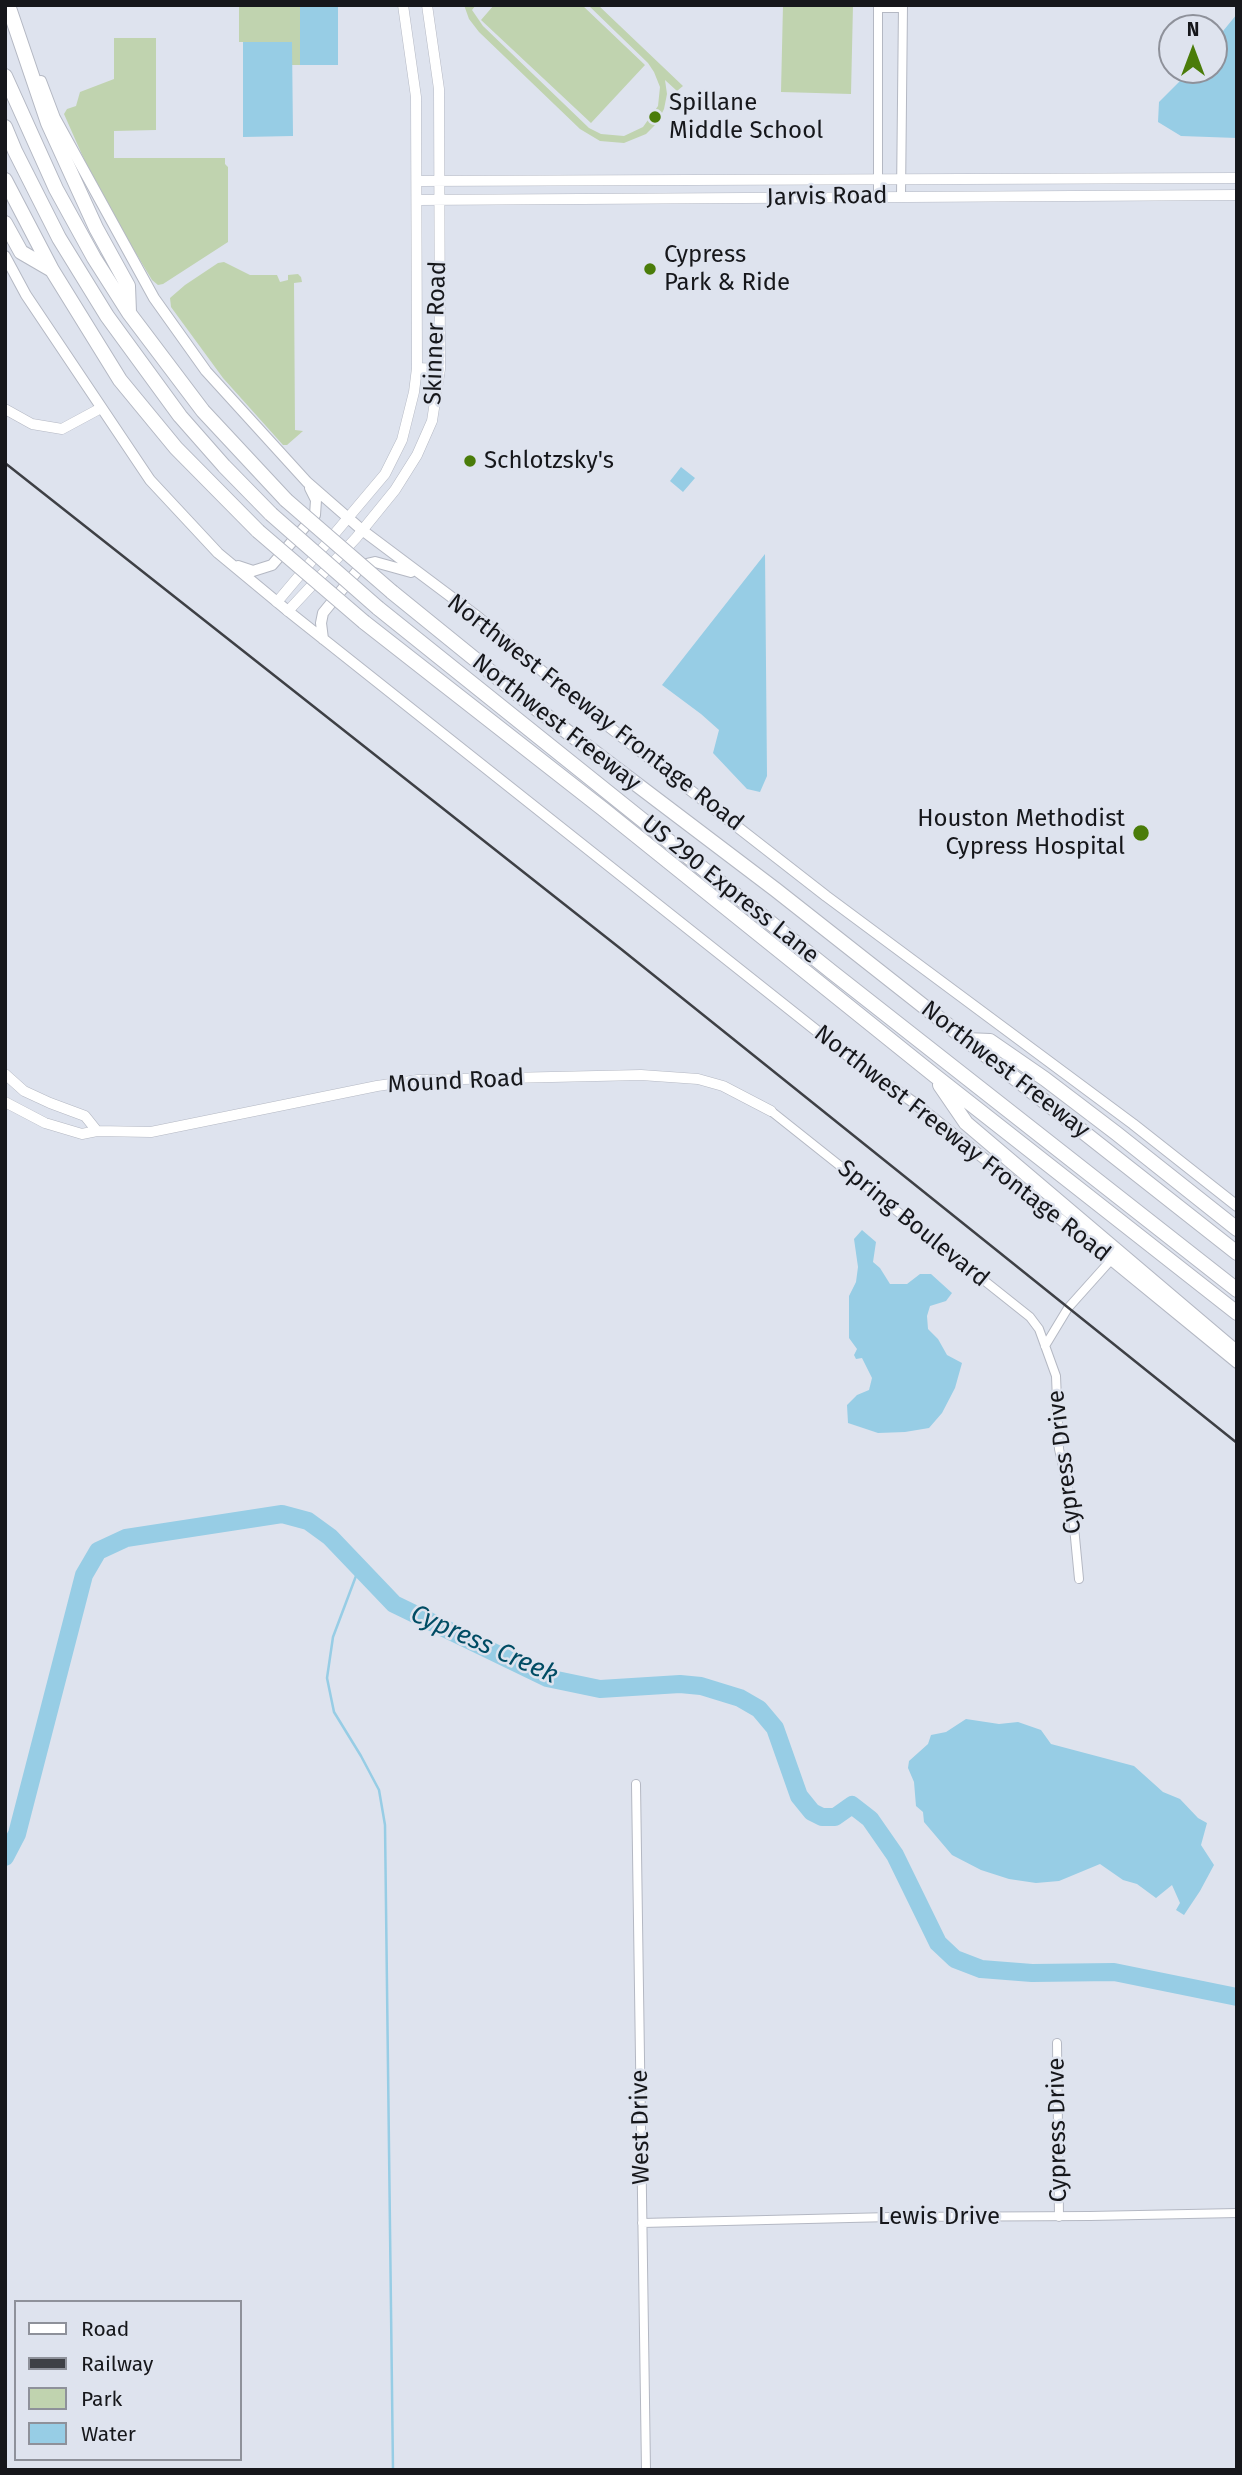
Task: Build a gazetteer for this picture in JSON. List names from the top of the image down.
{
  "streets": {
    "highway": ["Northwest Freeway", "US 290 Express Lane"],
    "main road": ["Northwest Freeway Frontage Road"],
    "street": [
      "Jarvis Road",
      "Skinner Road",
      "Mound Road",
      "Spring Boulevard",
      "Cypress Drive",
      "West Drive",
      "Lewis Drive"
    ]
  },
  "crossings": [
    ["Jarvis Road", "Skinner Road"],
    ["Skinner Road", "Northwest Freeway Frontage Road"],
    ["Mound Road", "Spring Boulevard"],
    ["Spring Boulevard", "Cypress Drive"],
    ["Cypress Drive", "Lewis Drive"],
    ["West Drive", "Lewis Drive"]
  ],
  "water": ["Cypress Creek"],
  "places": [
    "Spillane Middle School",
    "Cypress Park & Ride",
    "Schlotzsky's",
    "Houston Methodist Cypress Hospital"
  ],
  "legend": [
    "Road",
    "Railway",
    "Park",
    "Water"
  ],
  "north": "top"
}
